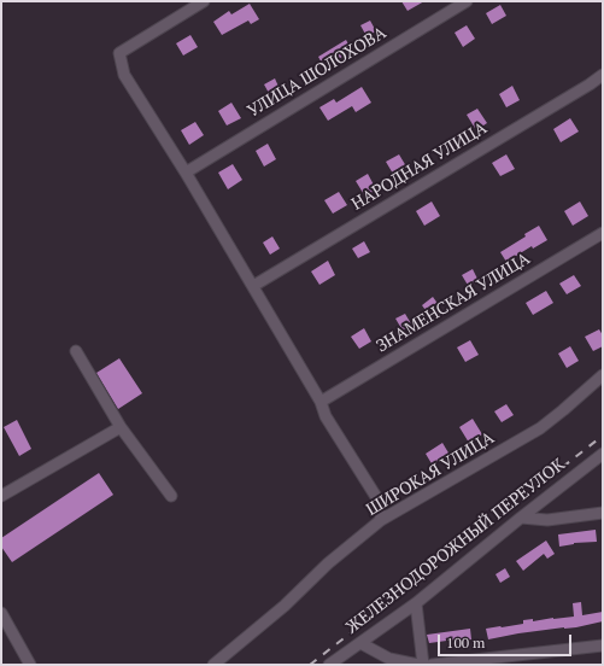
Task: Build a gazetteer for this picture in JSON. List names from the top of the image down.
{
  "streets": {
    "street": [
      "УЛИЦА ШОЛОХОВА",
      "НАРОДНАЯ УЛИЦА",
      "ЗНАМЕНСКАЯ УЛИЦА",
      "ШИРОКАЯ УЛИЦА",
      "ЖЕЛЕЗНОДОРОЖНЫЙ ПЕРЕУЛОК"
    ]
  },
  "scale_bar": "100 m"
}
